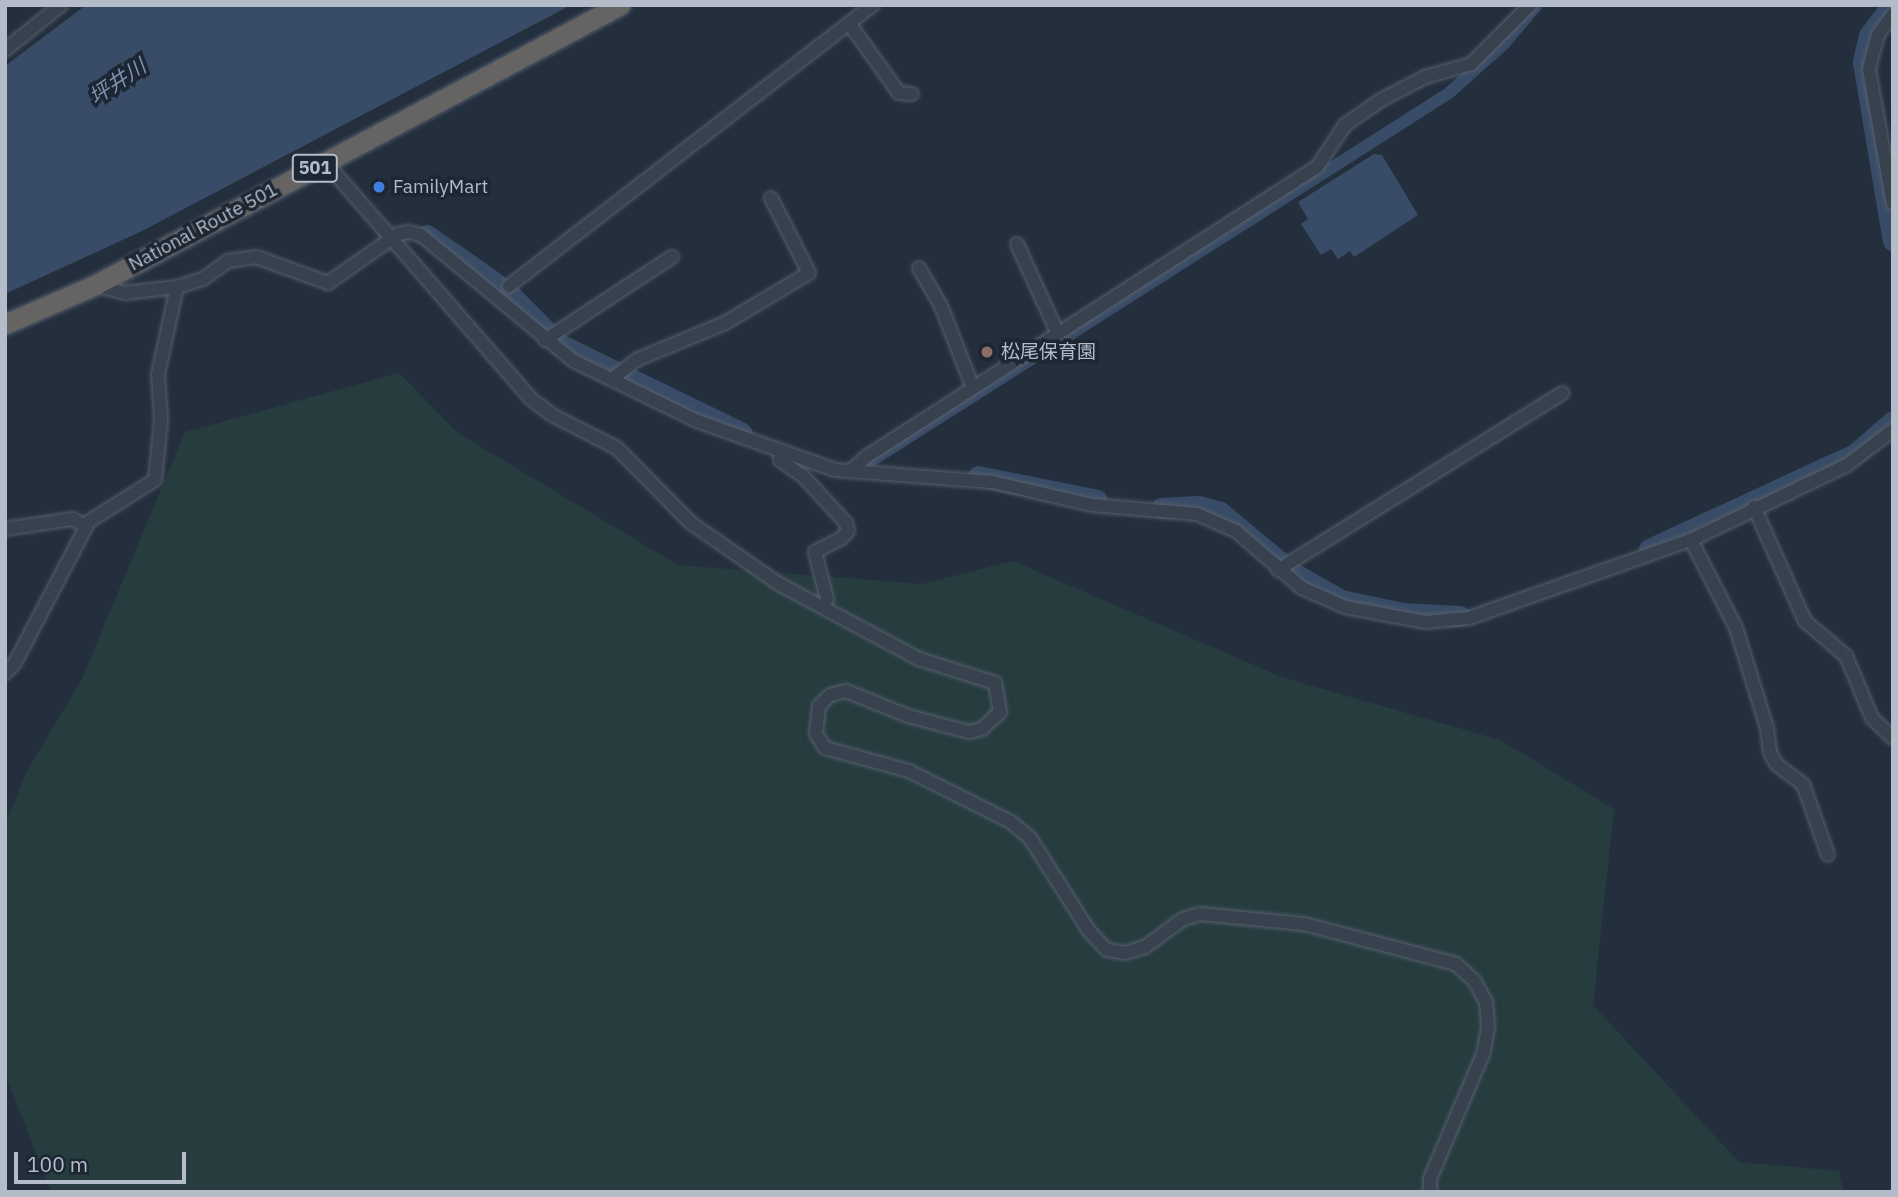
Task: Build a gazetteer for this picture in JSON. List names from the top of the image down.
{
  "streets": {
    "highway": ["501", "National Route 501"]
  },
  "water": ["坪井川"],
  "places": ["FamilyMart", "松尾保育園"],
  "scale_bar": "100 m"
}
